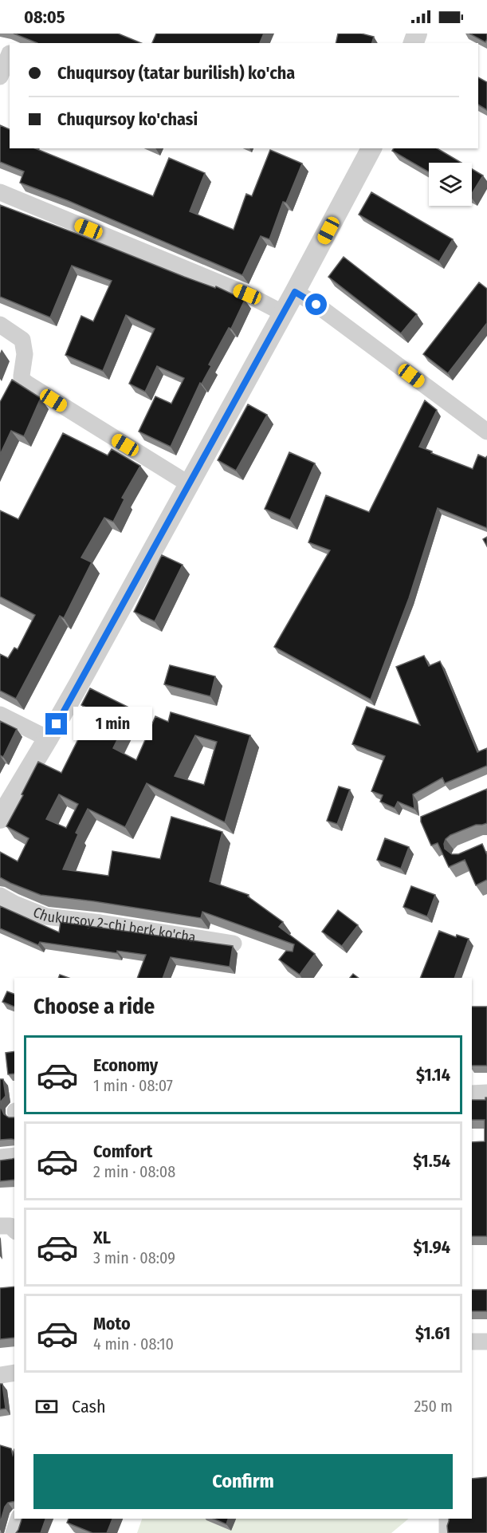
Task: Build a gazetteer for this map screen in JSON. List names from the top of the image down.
{
  "streets": {
    "street": ["Chukursoy 2-chi berk ko'cha"]
  },
  "page": {
    "status": "08:05",
    "banner": ["Chuqursoy (tatar burilish) ko'cha", "Chuqursoy ko'chasi"],
    "bubble": "1 min",
    "heading": "Choose a ride",
    "list": [
      {
        "name": "Economy",
        "note": "1 min · 08:07",
        "value": "$1.14"
      },
      {
        "name": "Comfort",
        "note": "2 min · 08:08",
        "value": "$1.54"
      },
      {
        "name": "XL",
        "note": "3 min · 08:09",
        "value": "$1.94"
      },
      {
        "name": "Moto",
        "note": "4 min · 08:10",
        "value": "$1.61"
      }
    ],
    "pay": ["Cash", "250 m"],
    "buttons": "Confirm"
  }
}
